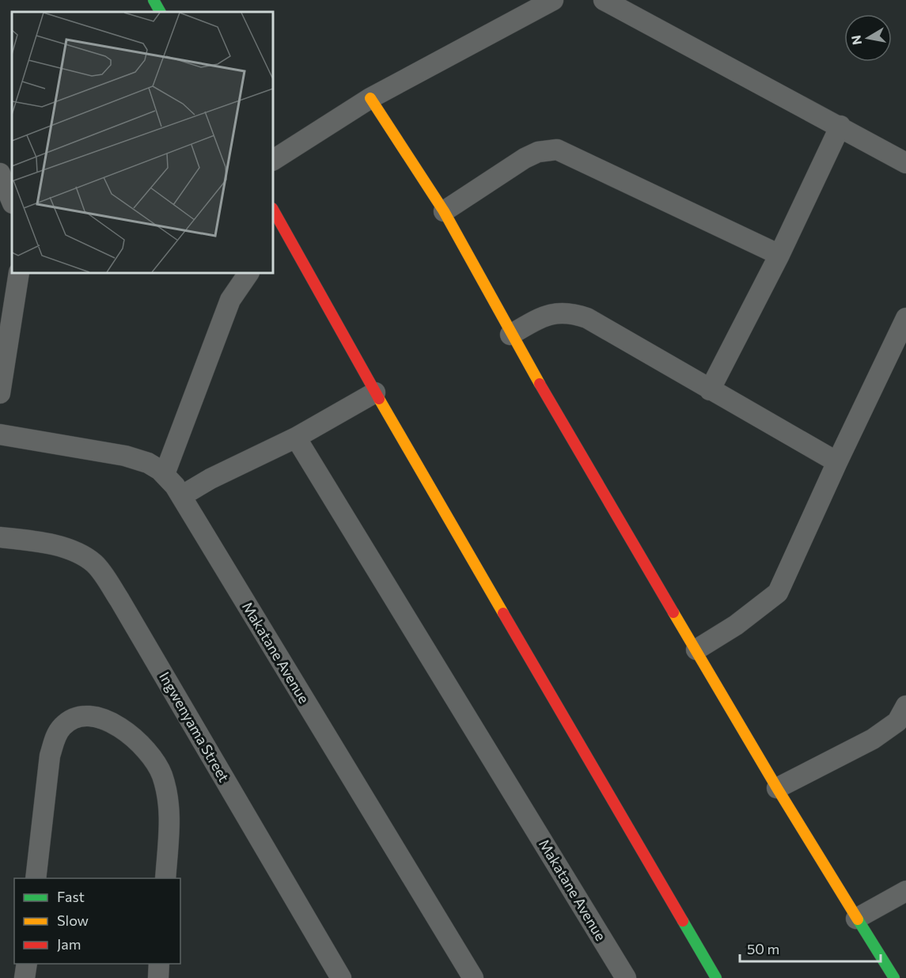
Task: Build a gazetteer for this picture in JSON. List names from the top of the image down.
{
  "streets": {
    "street": ["Makatane Avenue", "Ingwenyama Street"]
  },
  "legend": ["Fast", "Slow", "Jam"],
  "scale_bar": "50 m",
  "north": "left"
}
